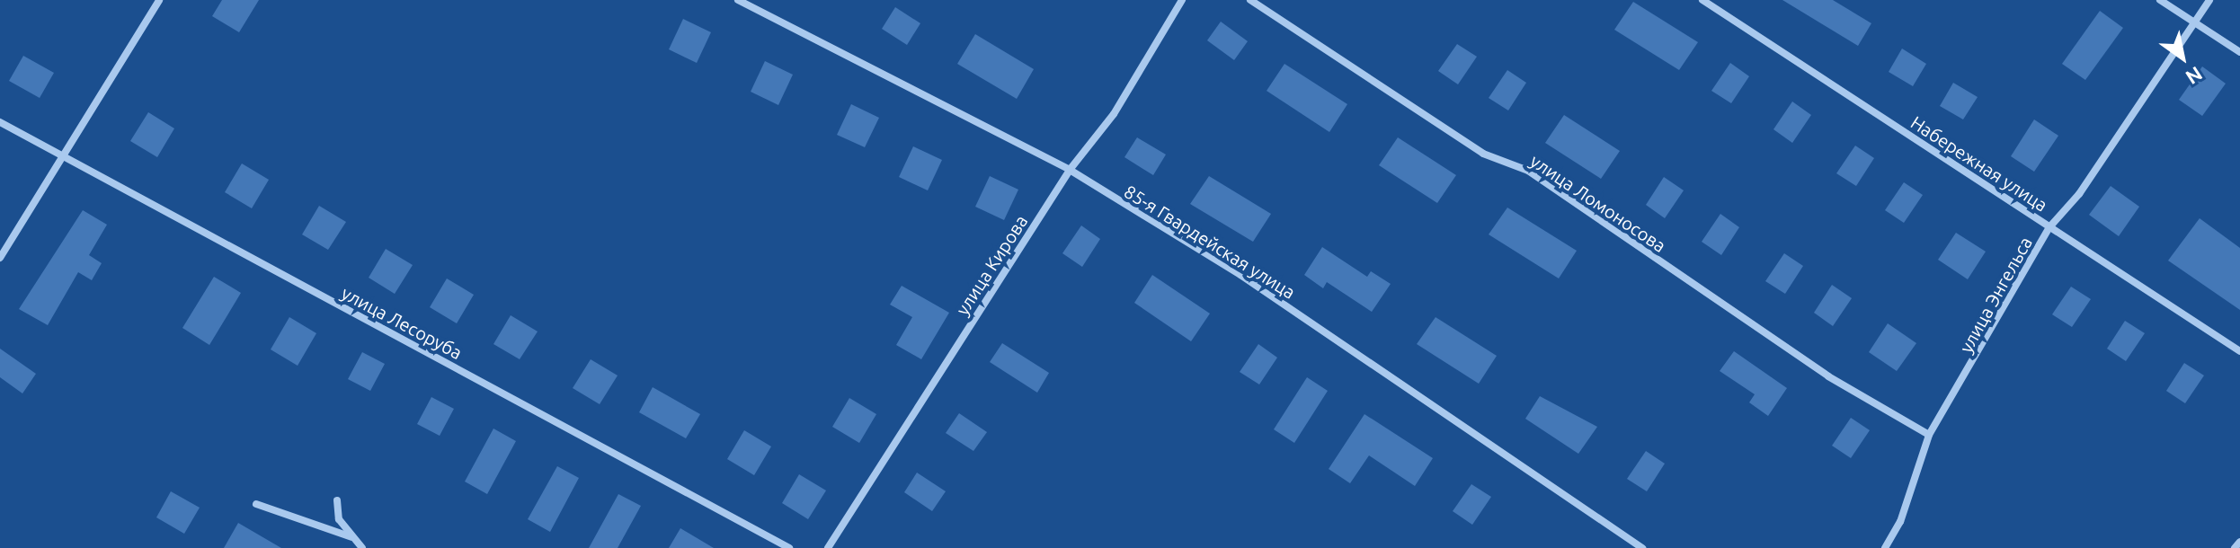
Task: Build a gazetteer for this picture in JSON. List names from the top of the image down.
{
  "streets": {
    "street": [
      "Набережная улица",
      "улица Ломоносова",
      "85-я Гвардейская улица",
      "улица Кирова",
      "улица Энгельса",
      "улица Лесоруба"
    ]
  },
  "crossings": [
    ["Набережная улица", "улица Энгельса"],
    ["улица Ломоносова", "улица Энгельса"],
    ["85-я Гвардейская улица", "улица Кирова"]
  ],
  "north": "bottom right"
}
